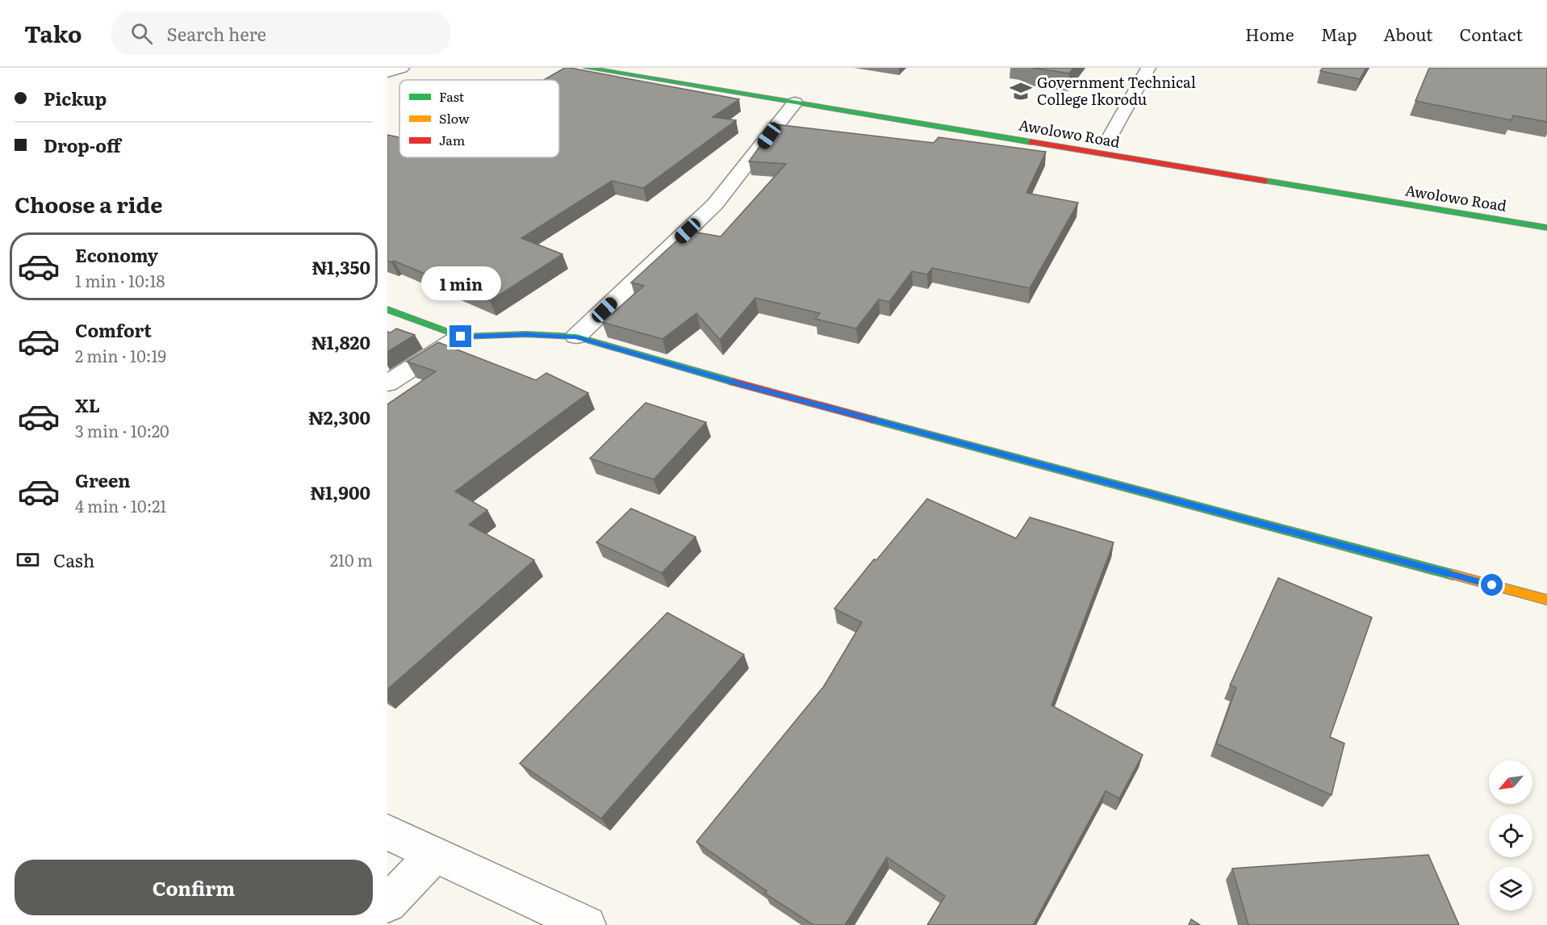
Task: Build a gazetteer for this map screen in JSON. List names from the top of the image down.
{
  "streets": {
    "main road": ["Awolowo Road"]
  },
  "places": {
    "school or university": ["Government Technical College Ikorodu"]
  },
  "legend": ["Fast", "Slow", "Jam"],
  "north": "bottom left",
  "page": {
    "header": "Tako",
    "search": "Search here",
    "nav": [
      "Home",
      "Map",
      "About",
      "Contact"
    ],
    "banner": ["Pickup", "Drop-off"],
    "heading": "Choose a ride",
    "list": [
      {
        "name": "Economy",
        "note": "1 min · 10:18",
        "value": "₦1,350"
      },
      {
        "name": "Comfort",
        "note": "2 min · 10:19",
        "value": "₦1,820"
      },
      {
        "name": "XL",
        "note": "3 min · 10:20",
        "value": "₦2,300"
      },
      {
        "name": "Green",
        "note": "4 min · 10:21",
        "value": "₦1,900"
      }
    ],
    "bubble": "1 min",
    "pay": ["Cash", "210 m"],
    "buttons": "Confirm"
  }
}
